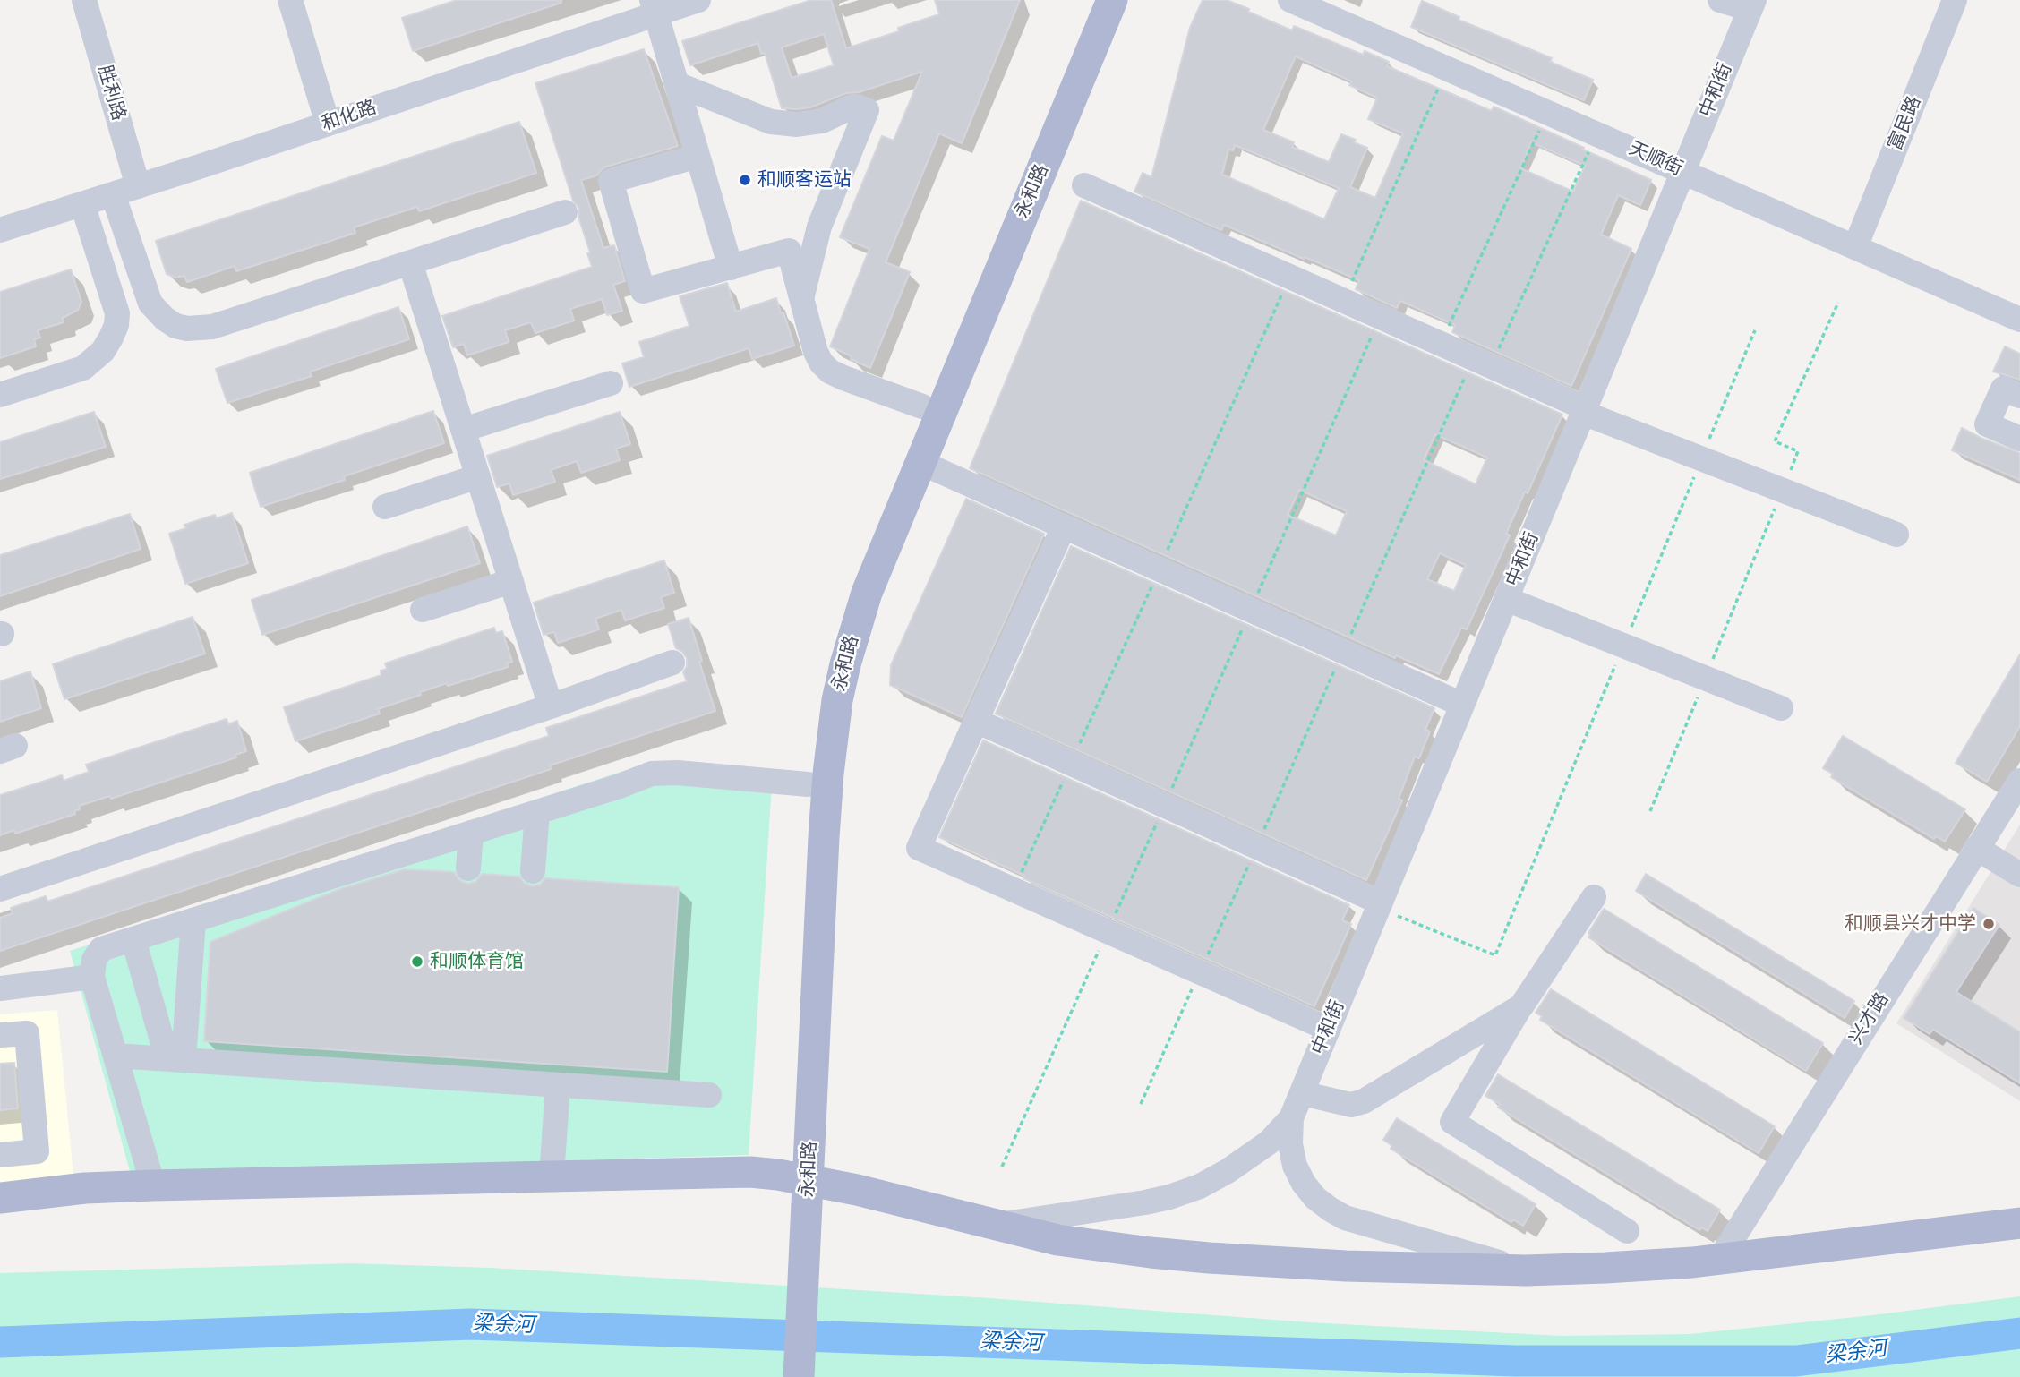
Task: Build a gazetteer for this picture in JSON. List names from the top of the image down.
{
  "streets": {
    "main road": ["永和路"],
    "street": [
      "中和街",
      "胜利路",
      "和化路",
      "富民路",
      "天顺街",
      "兴才路"
    ]
  },
  "crossings": [
    ["中和街", "天顺街"],
    ["胜利路", "和化路"],
    ["富民路", "天顺街"]
  ],
  "water": ["梁余河"],
  "places": ["和顺客运站", "和顺县兴才中学", "和顺体育馆"]
}
